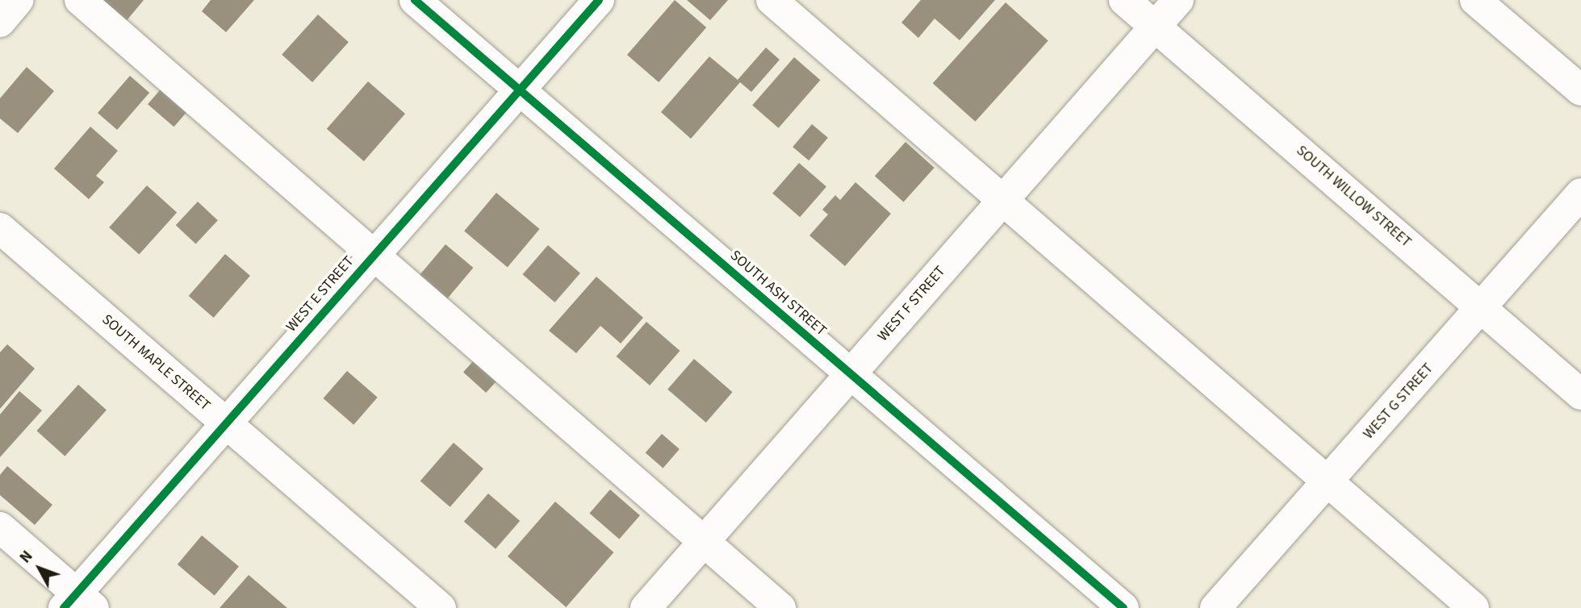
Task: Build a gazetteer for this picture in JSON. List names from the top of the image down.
{
  "streets": {
    "street": [
      "SOUTH WILLOW STREET",
      "SOUTH ASH STREET",
      "WEST E STREET",
      "WEST F STREET",
      "SOUTH MAPLE STREET",
      "WEST G STREET"
    ]
  },
  "crossings": [
    ["SOUTH WILLOW STREET", "WEST F STREET"],
    ["SOUTH WILLOW STREET", "WEST G STREET"],
    ["SOUTH ASH STREET", "WEST E STREET"],
    ["SOUTH ASH STREET", "WEST F STREET"],
    ["WEST E STREET", "SOUTH MAPLE STREET"]
  ],
  "north": "top left"
}
